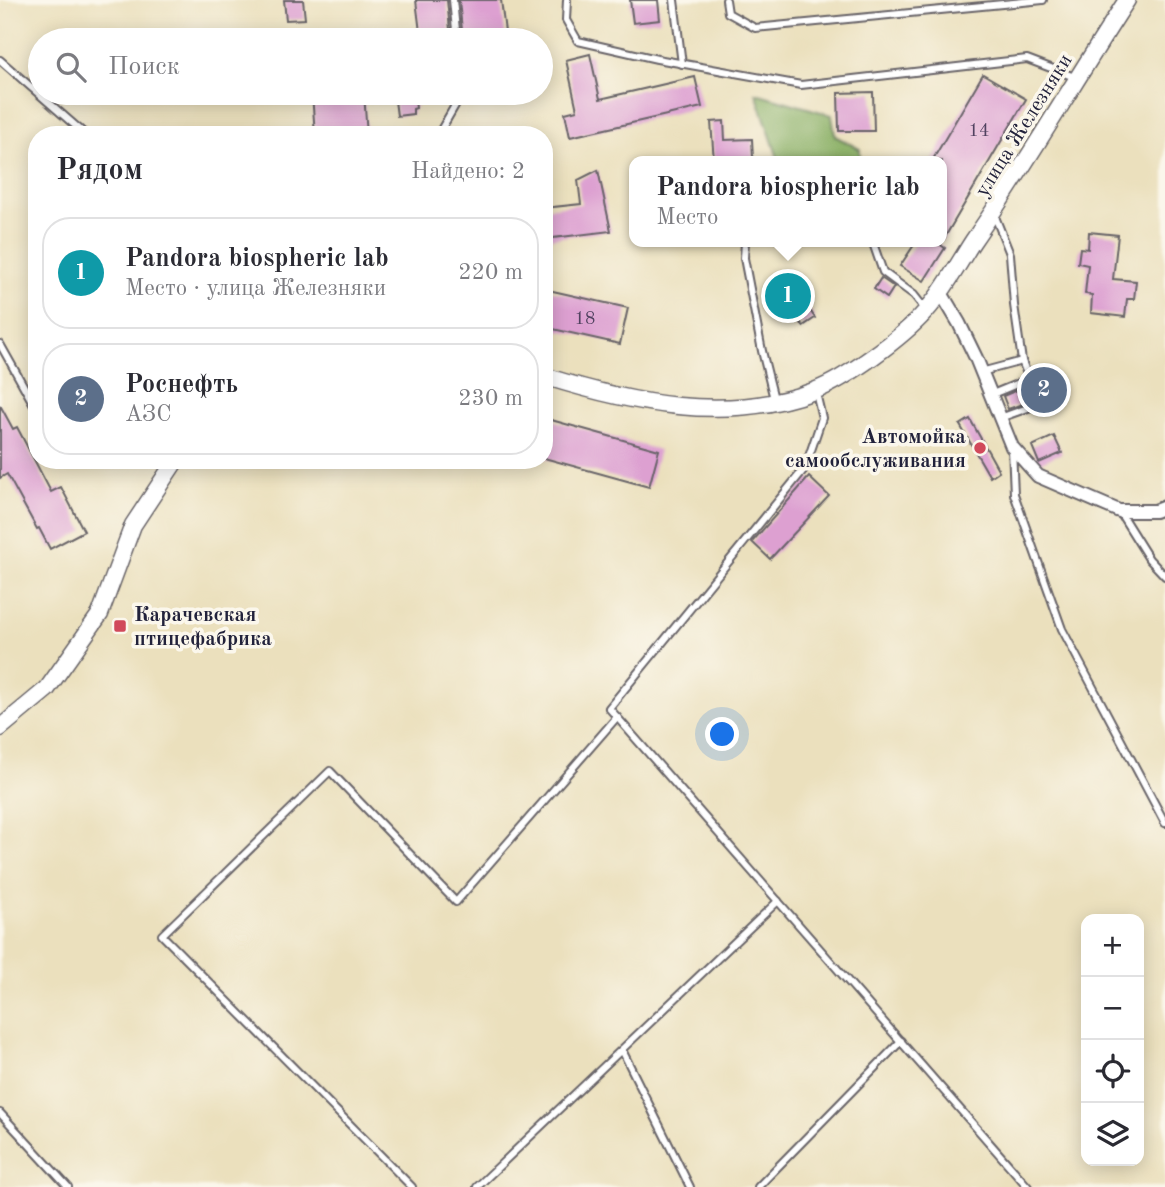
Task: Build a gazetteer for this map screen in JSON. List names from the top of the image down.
{
  "streets": {
    "street": ["улица Железняки"]
  },
  "places": {
    "other": ["Автомойка самообслуживания"],
    "transit": ["Карачевская птицефабрика"]
  },
  "house_numbers": ["14", "18"],
  "page": {
    "search": "Поиск",
    "heading": ["Рядом", "Найдено: 2"],
    "popup": ["Pandora biospheric lab", "Место"],
    "list": [
      {
        "mark": "1",
        "name": "Pandora biospheric lab",
        "note": "Место · улица Железняки",
        "value": "220 m"
      },
      {
        "mark": "2",
        "name": "Роснефть",
        "note": "АЗС",
        "value": "230 m"
      }
    ],
    "pins": ["1", "2"],
    "map_buttons": ["+", "−"]
  }
}
